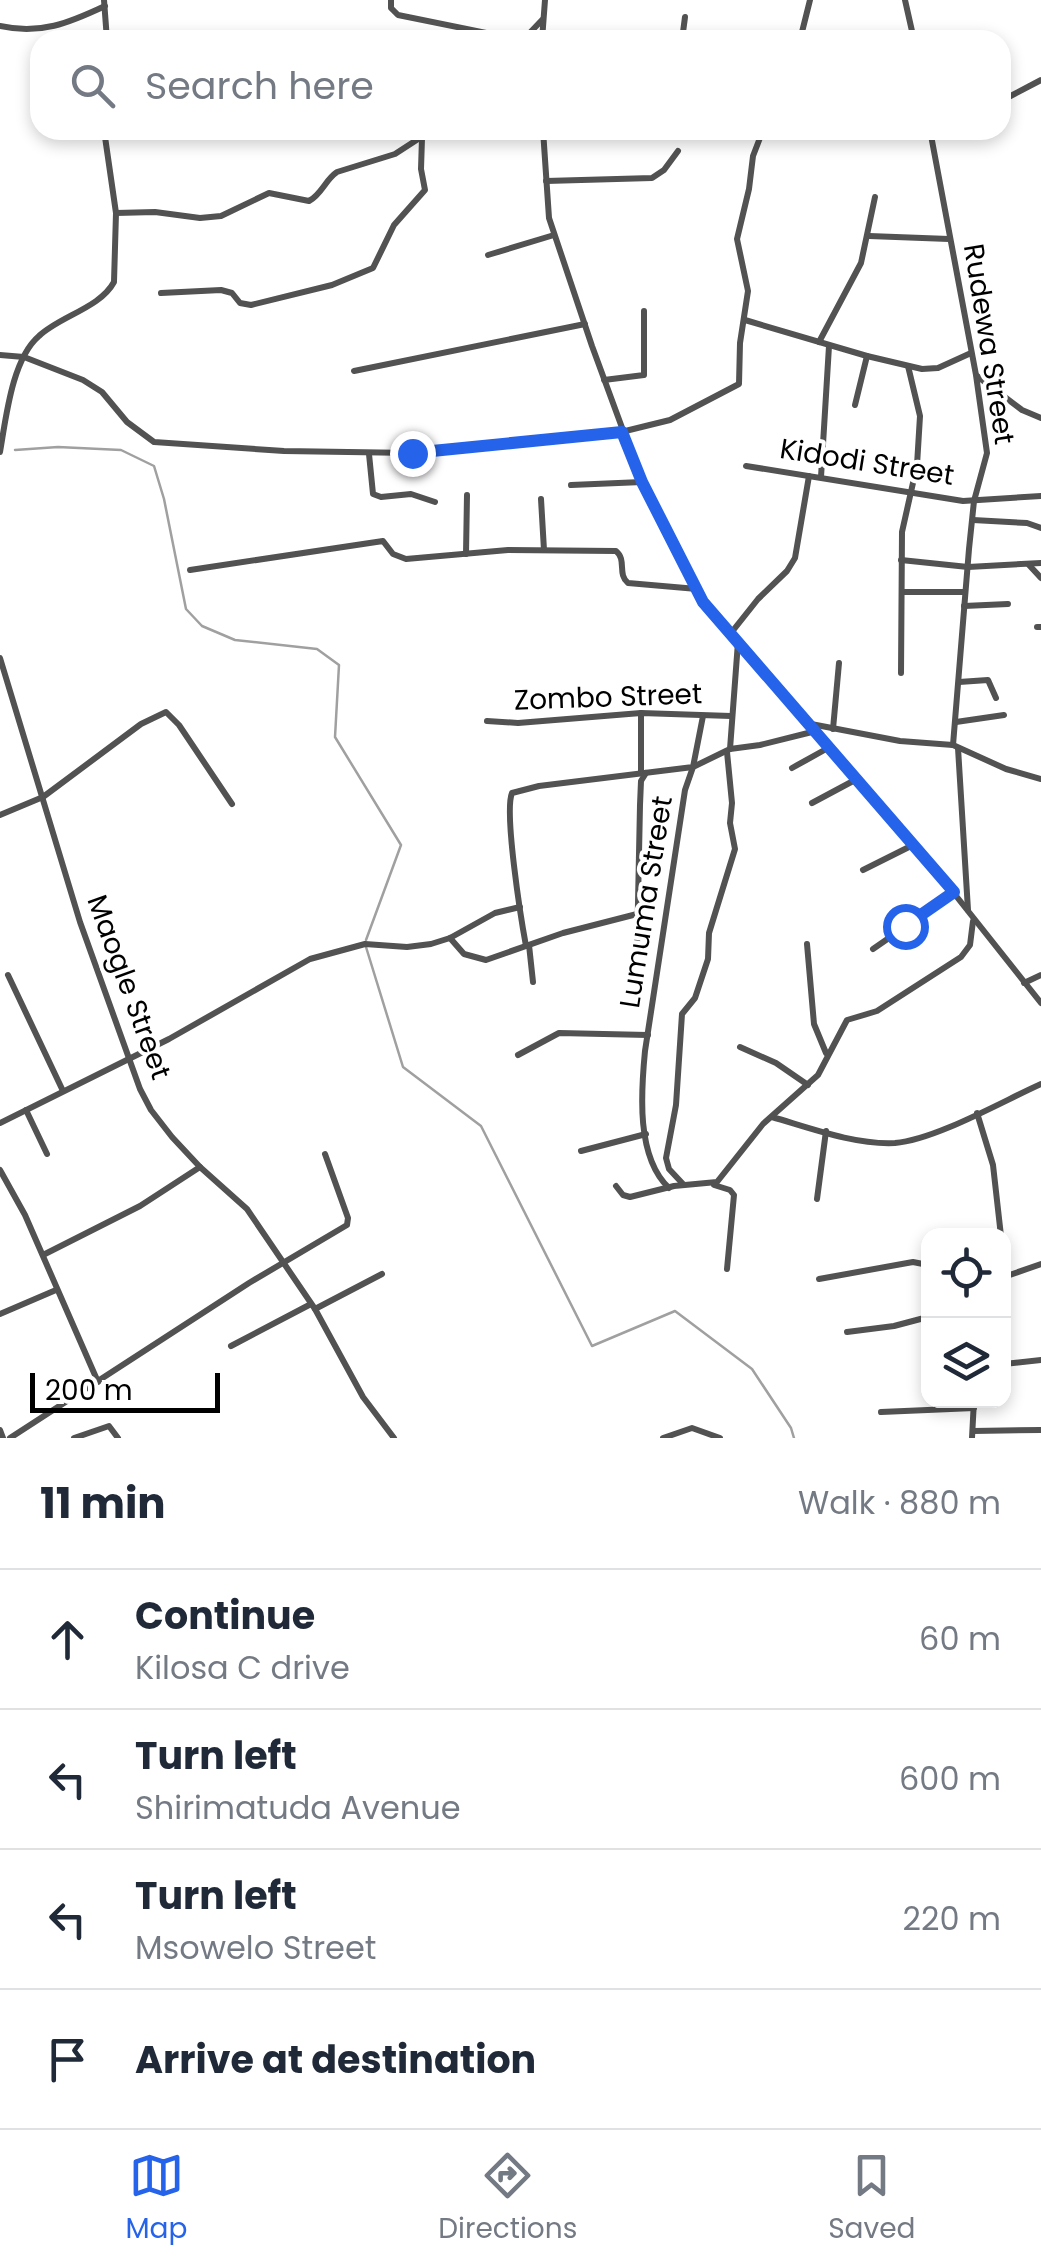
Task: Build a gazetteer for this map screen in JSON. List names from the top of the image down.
{
  "streets": {
    "street": [
      "Rudewa Street",
      "Kidodi Street",
      "Zombo Street",
      "Lumuma Street",
      "Maogle Street"
    ]
  },
  "crossings": [
    ["Rudewa Street", "Kidodi Street"]
  ],
  "scale_bar": "200 m",
  "page": {
    "search": "Search here",
    "scale": "200 m",
    "heading": ["11 min", "Walk · 880 m"],
    "list": [
      ["Continue", "Kilosa C drive", "60 m"],
      ["Turn left", "Shirimatuda Avenue", "600 m"],
      ["Turn left", "Msowelo Street", "220 m"],
      "Arrive at destination"
    ],
    "nav": ["Map", "Directions", "Saved"]
  }
}
